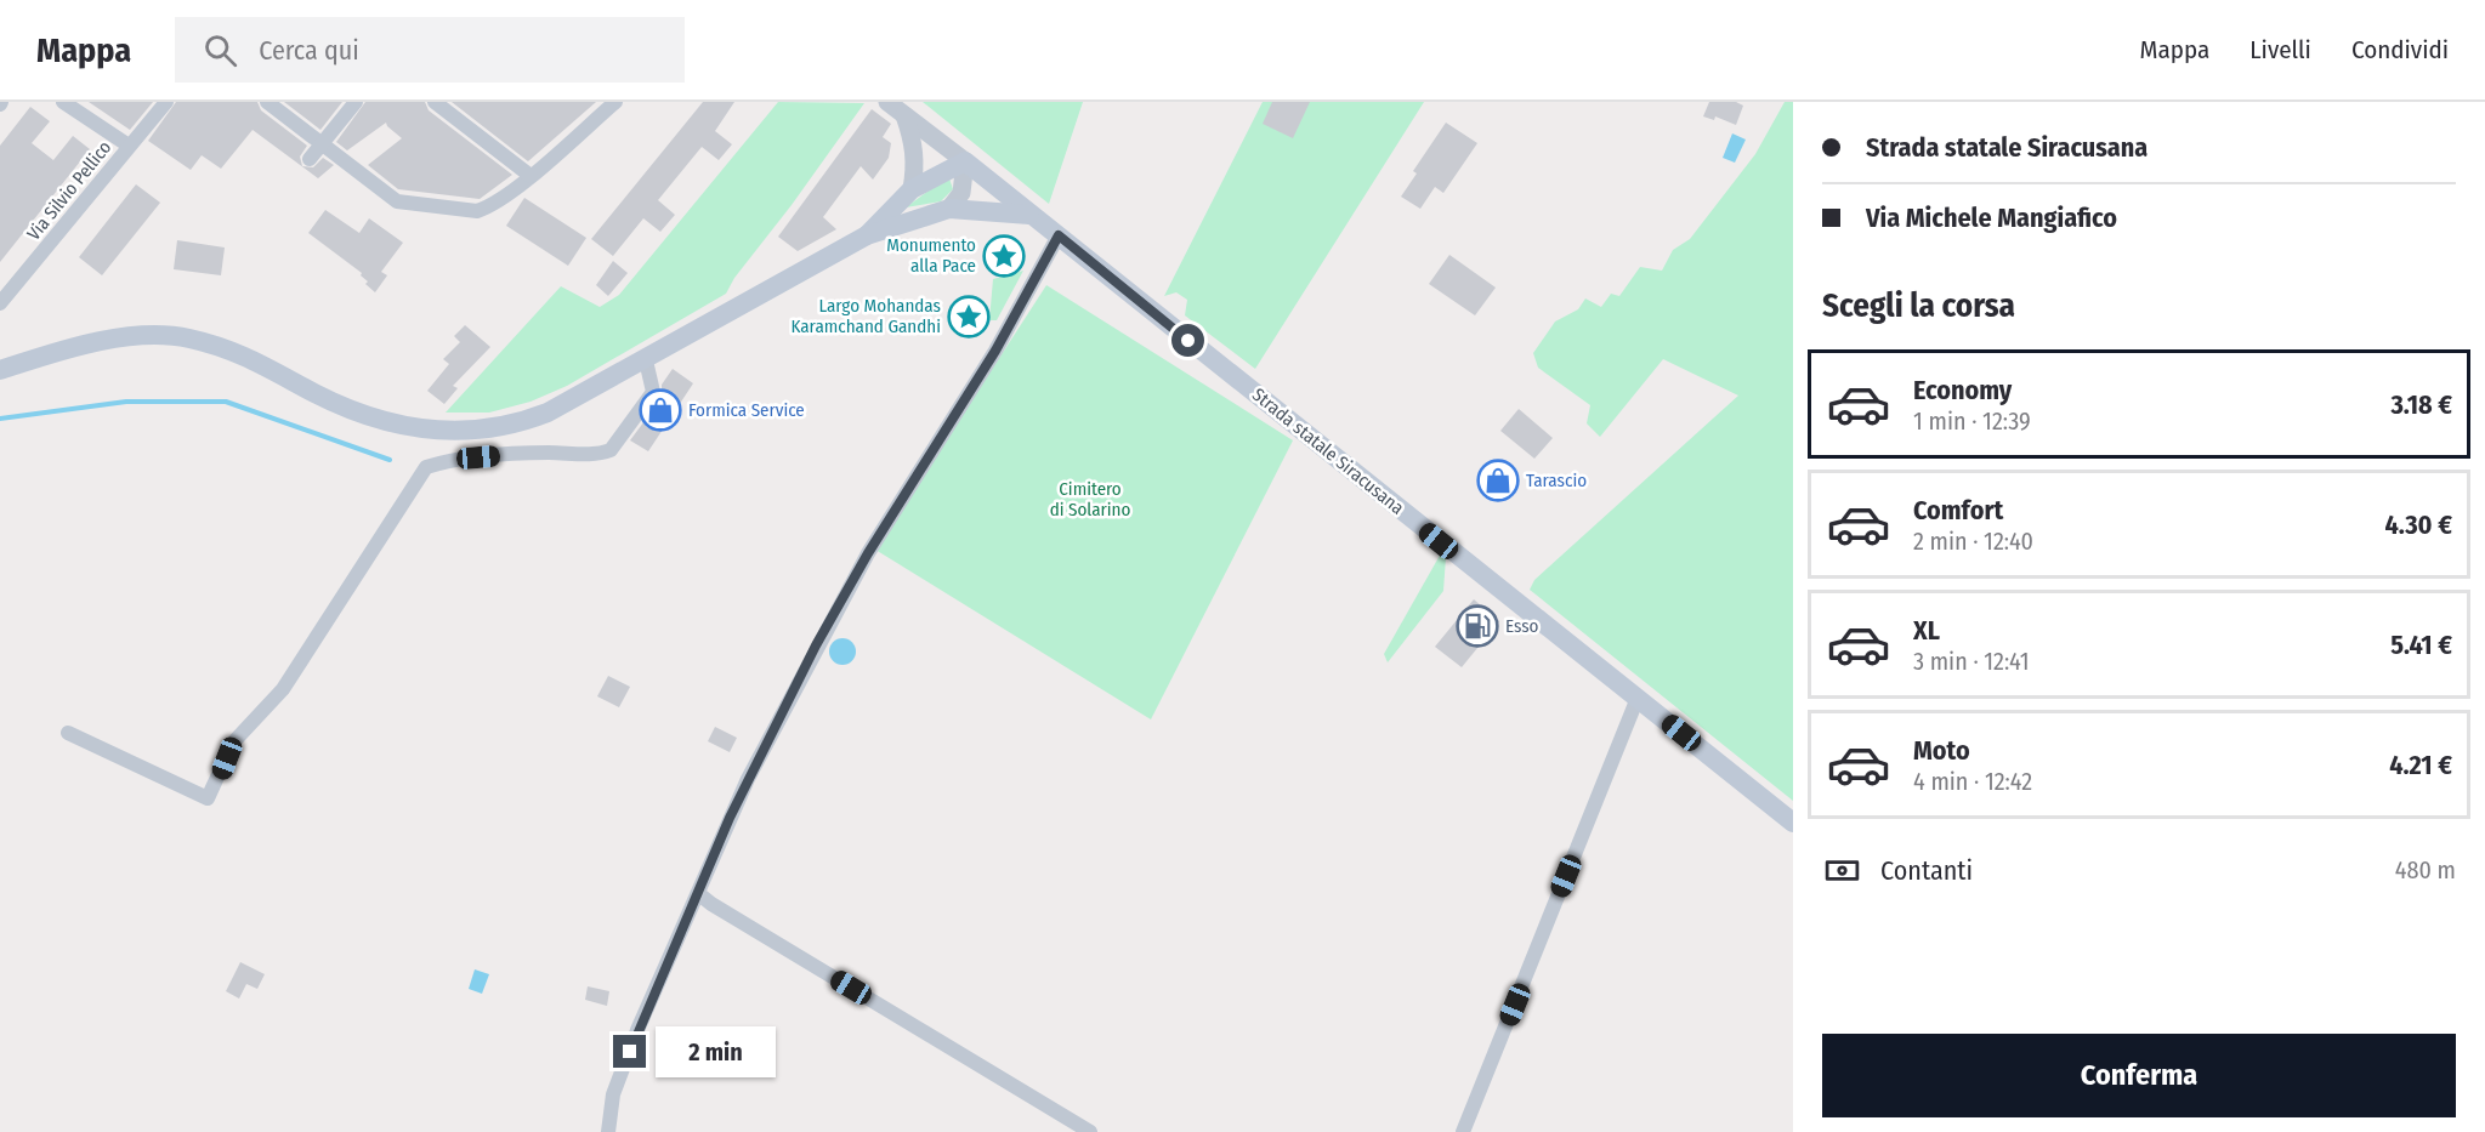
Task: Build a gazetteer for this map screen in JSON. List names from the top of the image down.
{
  "streets": {
    "main road": ["Strada statale Siracusana"],
    "street": ["Via Silvio Pellico"]
  },
  "parks": ["Cimitero di Solarino"],
  "places": {
    "place": ["Monumento alla Pace", "Largo Mohandas Karamchand Gandhi"],
    "shop": ["Formica Service", "Tarascio"],
    "fuel station": ["Esso"]
  },
  "page": {
    "header": "Mappa",
    "search": "Cerca qui",
    "nav": ["Mappa", "Livelli", "Condividi"],
    "banner": ["Strada statale Siracusana", "Via Michele Mangiafico"],
    "heading": "Scegli la corsa",
    "list": [
      {
        "name": "Economy",
        "note": "1 min · 12:39",
        "value": "3.18 €"
      },
      {
        "name": "Comfort",
        "note": "2 min · 12:40",
        "value": "4.30 €"
      },
      {
        "name": "XL",
        "note": "3 min · 12:41",
        "value": "5.41 €"
      },
      {
        "name": "Moto",
        "note": "4 min · 12:42",
        "value": "4.21 €"
      }
    ],
    "pay": ["Contanti", "480 m"],
    "buttons": "Conferma",
    "bubble": "2 min"
  }
}
